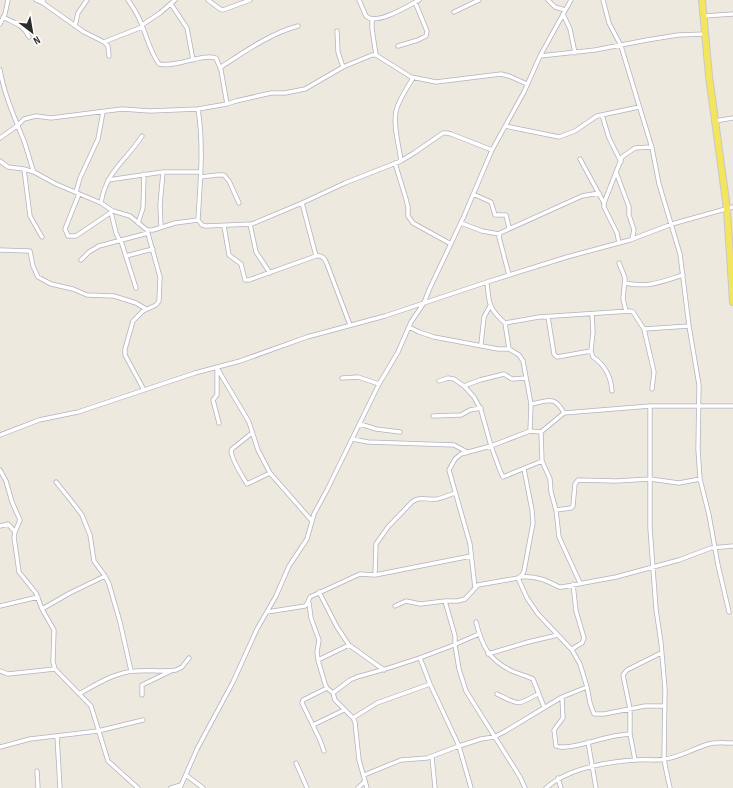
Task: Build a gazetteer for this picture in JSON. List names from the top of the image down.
{
  "north": "bottom right"
}
